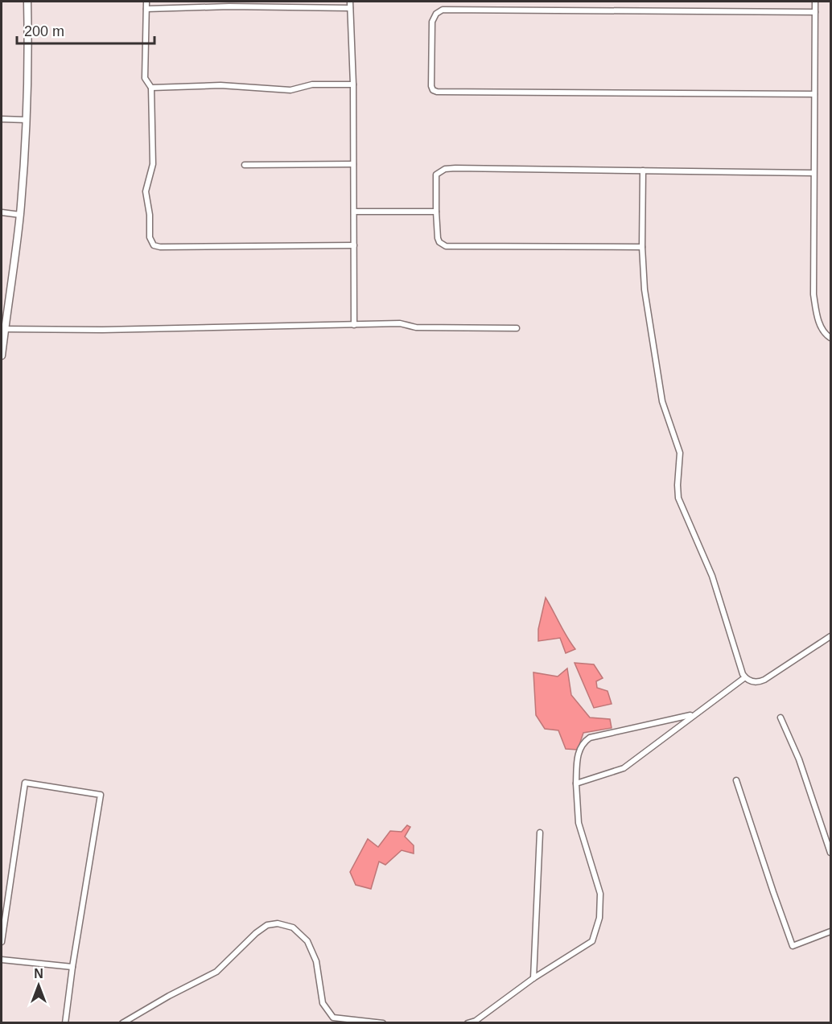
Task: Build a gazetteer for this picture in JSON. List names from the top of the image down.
{
  "scale_bar": "200 m",
  "north": "top"
}
